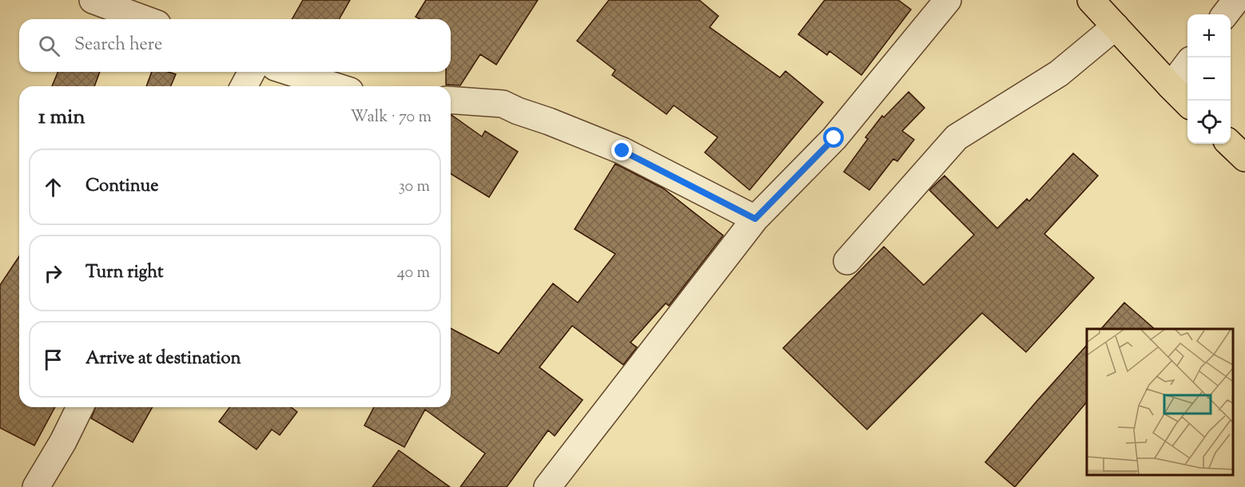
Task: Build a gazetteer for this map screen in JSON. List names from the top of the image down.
{
  "page": {
    "map_buttons": ["+", "−"],
    "search": "Search here",
    "heading": ["1 min", "Walk · 70 m"],
    "list": [
      ["Continue", "30 m"],
      ["Turn right", "40 m"],
      "Arrive at destination"
    ]
  }
}
